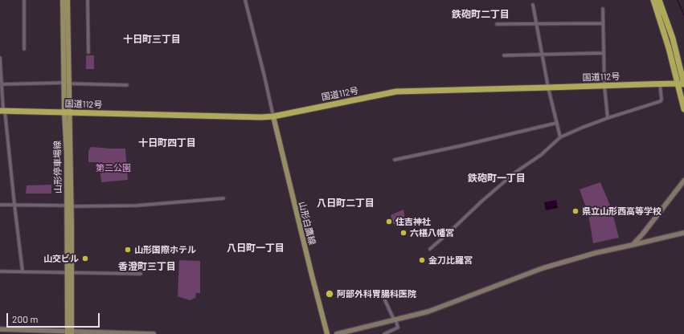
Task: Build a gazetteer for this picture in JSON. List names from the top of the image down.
{
  "streets": {
    "highway": ["国道112号"],
    "main road": ["山形停車場線", "山形白鷹線"]
  },
  "crossings": [
    ["国道112号", "山形停車場線"],
    ["国道112号", "山形白鷹線"]
  ],
  "districts": [
    "鉄砲町二丁目",
    "十日町三丁目",
    "十日町四丁目",
    "鉄砲町一丁目",
    "八日町二丁目",
    "八日町一丁目",
    "香澄町三丁目"
  ],
  "parks": ["第二公園"],
  "places": [
    "県立山形西高等学校",
    "住吉神社",
    "六椹八幡宮",
    "山形国際ホテル",
    "山交ビル",
    "金刀比羅宮",
    "阿部外科胃腸科医院"
  ],
  "scale_bar": "200 m"
}
